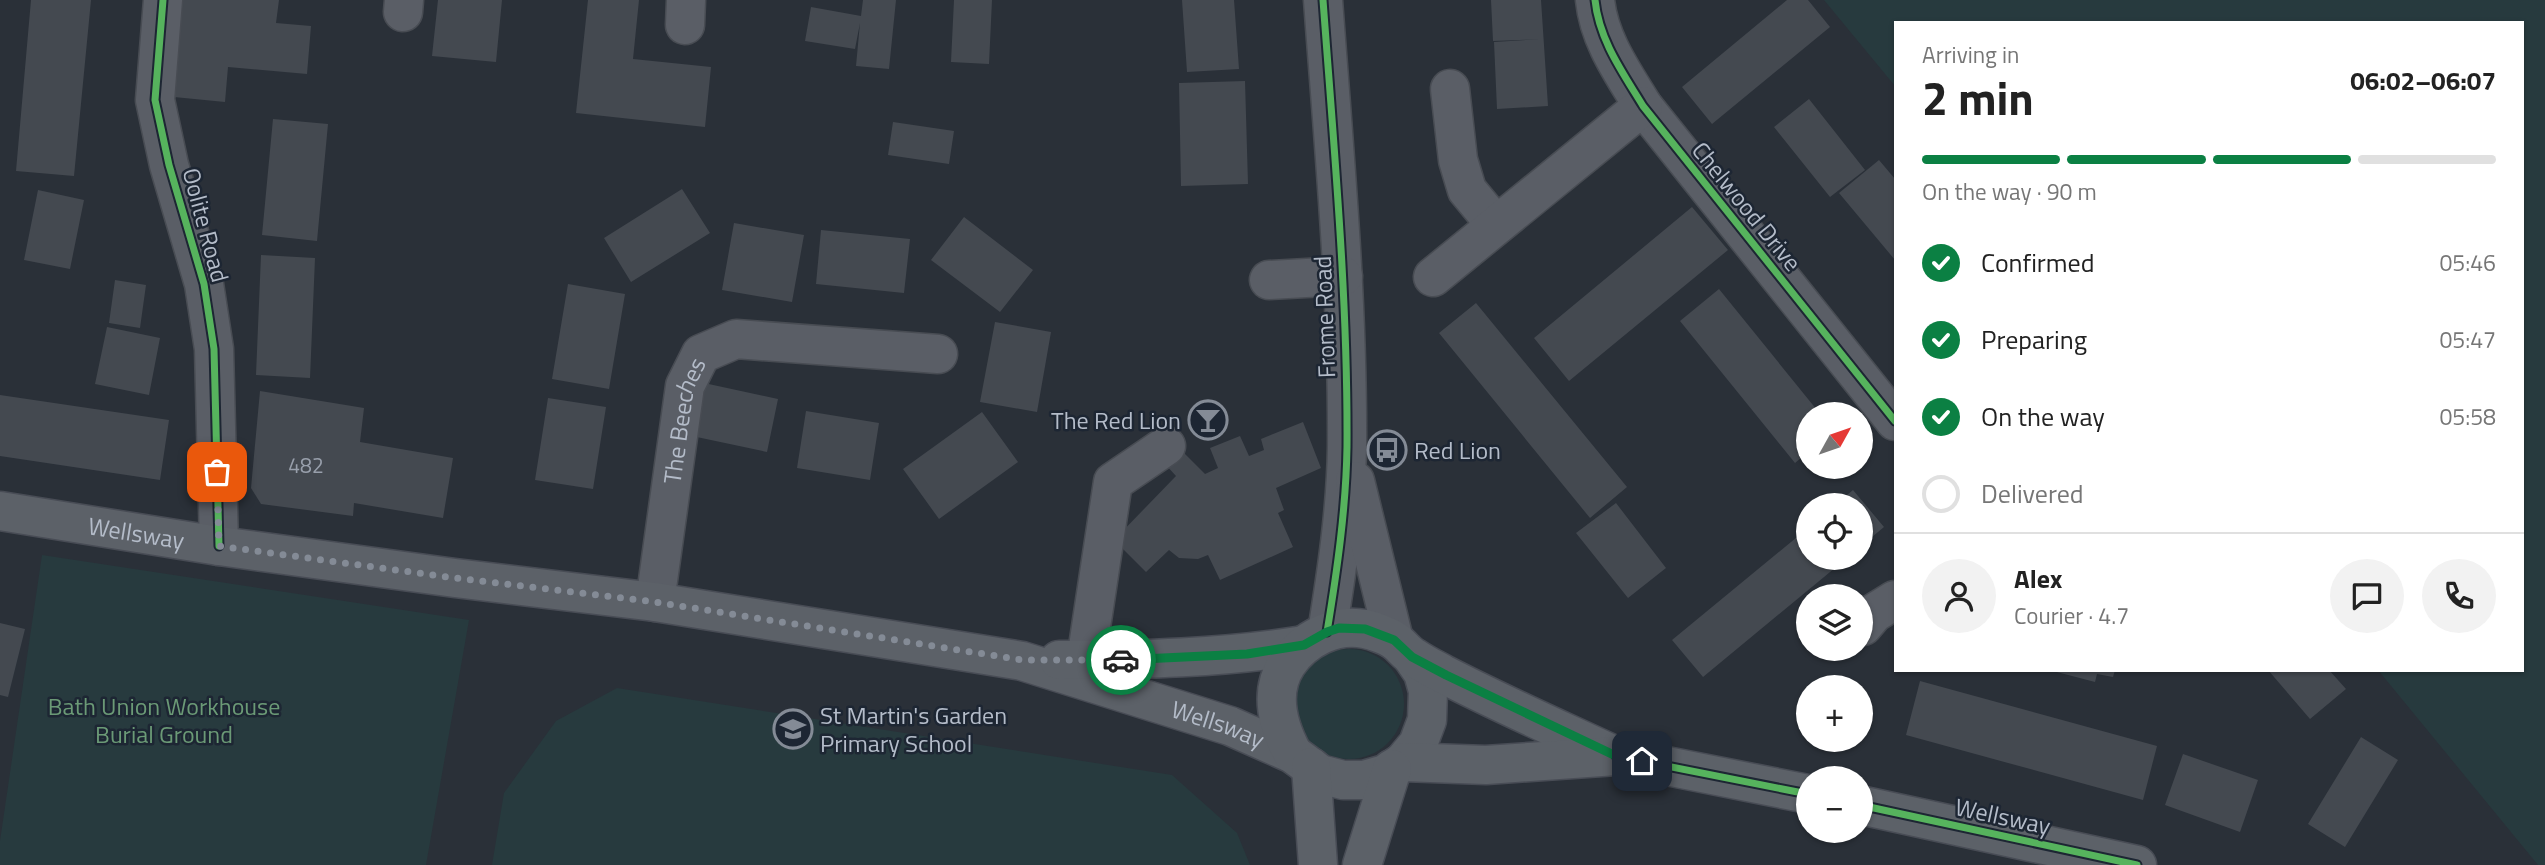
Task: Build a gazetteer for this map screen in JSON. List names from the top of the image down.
{
  "streets": {
    "main road": ["Wellsway"],
    "street": [
      "Chelwood Drive",
      "Oolite Road",
      "Frome Road",
      "The Beeches"
    ]
  },
  "crossings": [
    ["Oolite Road", "Wellsway"],
    ["Frome Road", "Wellsway"],
    ["The Beeches", "Wellsway"]
  ],
  "parks": ["Bath Union Workhouse Burial Ground"],
  "places": {
    "bar": ["The Red Lion"],
    "bus stop": ["Red Lion"],
    "school or university": ["St Martin's Garden Primary School"]
  },
  "house_numbers": ["482"],
  "north": "top right",
  "page": {
    "heading": ["2 min", "Arriving in", "06:02–06:07"],
    "panel": ["Alex", "Courier · 4.7"],
    "bar": "On the way · 90 m",
    "list": [
      ["Confirmed", "05:46"],
      ["Preparing", "05:47"],
      ["On the way", "05:58"],
      "Delivered"
    ],
    "map_buttons": ["+", "−"]
  }
}
